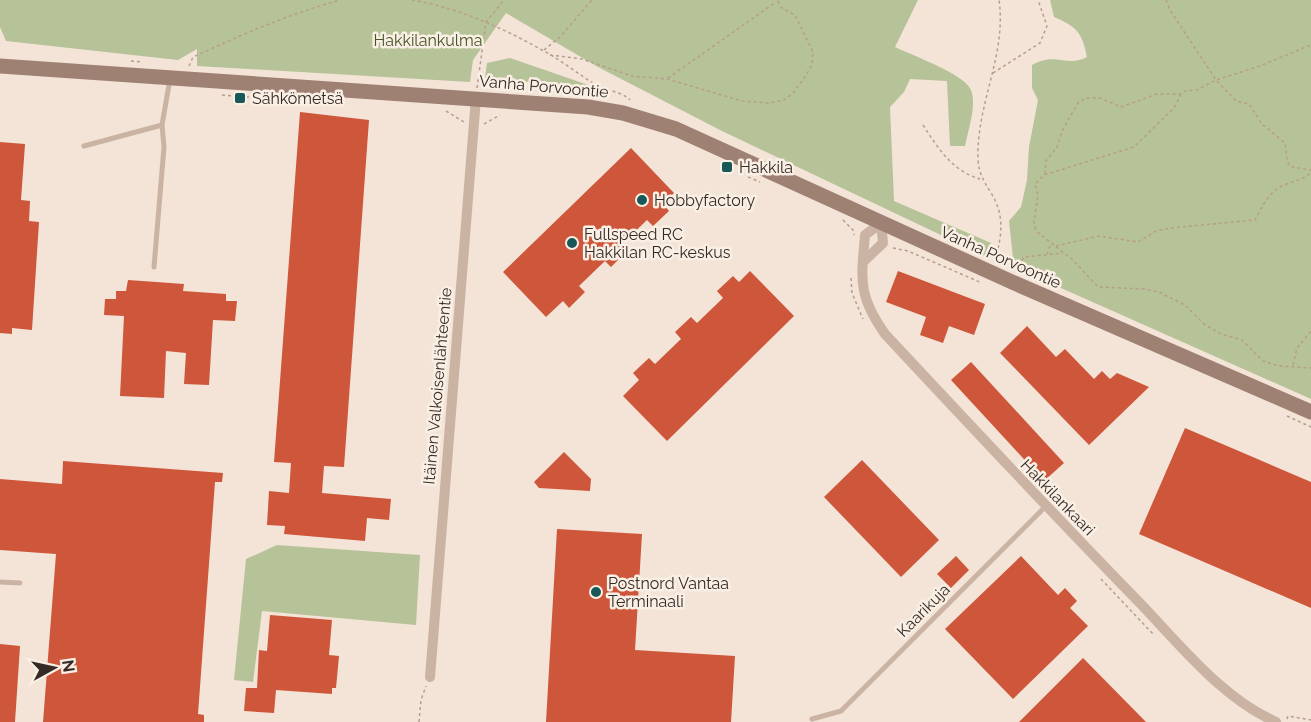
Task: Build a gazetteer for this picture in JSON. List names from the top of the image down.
{
  "streets": {
    "main road": ["Vanha Porvoontie"],
    "street": ["Itäinen Valkoisenlähteentie", "Hakkilankaari"],
    "lane": ["Kaarikuja"]
  },
  "crossings": [
    ["Vanha Porvoontie", "Itäinen Valkoisenlähteentie"],
    ["Vanha Porvoontie", "Hakkilankaari"],
    ["Hakkilankaari", "Kaarikuja"]
  ],
  "parks": ["Hakkilankulma"],
  "places": {
    "transit": ["Sähkömetsä", "Hakkila"],
    "other": ["Hobbyfactory", "Fullspeed RC Hakkilan RC-keskus", "Postnord Vantaa Terminaali"]
  },
  "north": "right"
}
